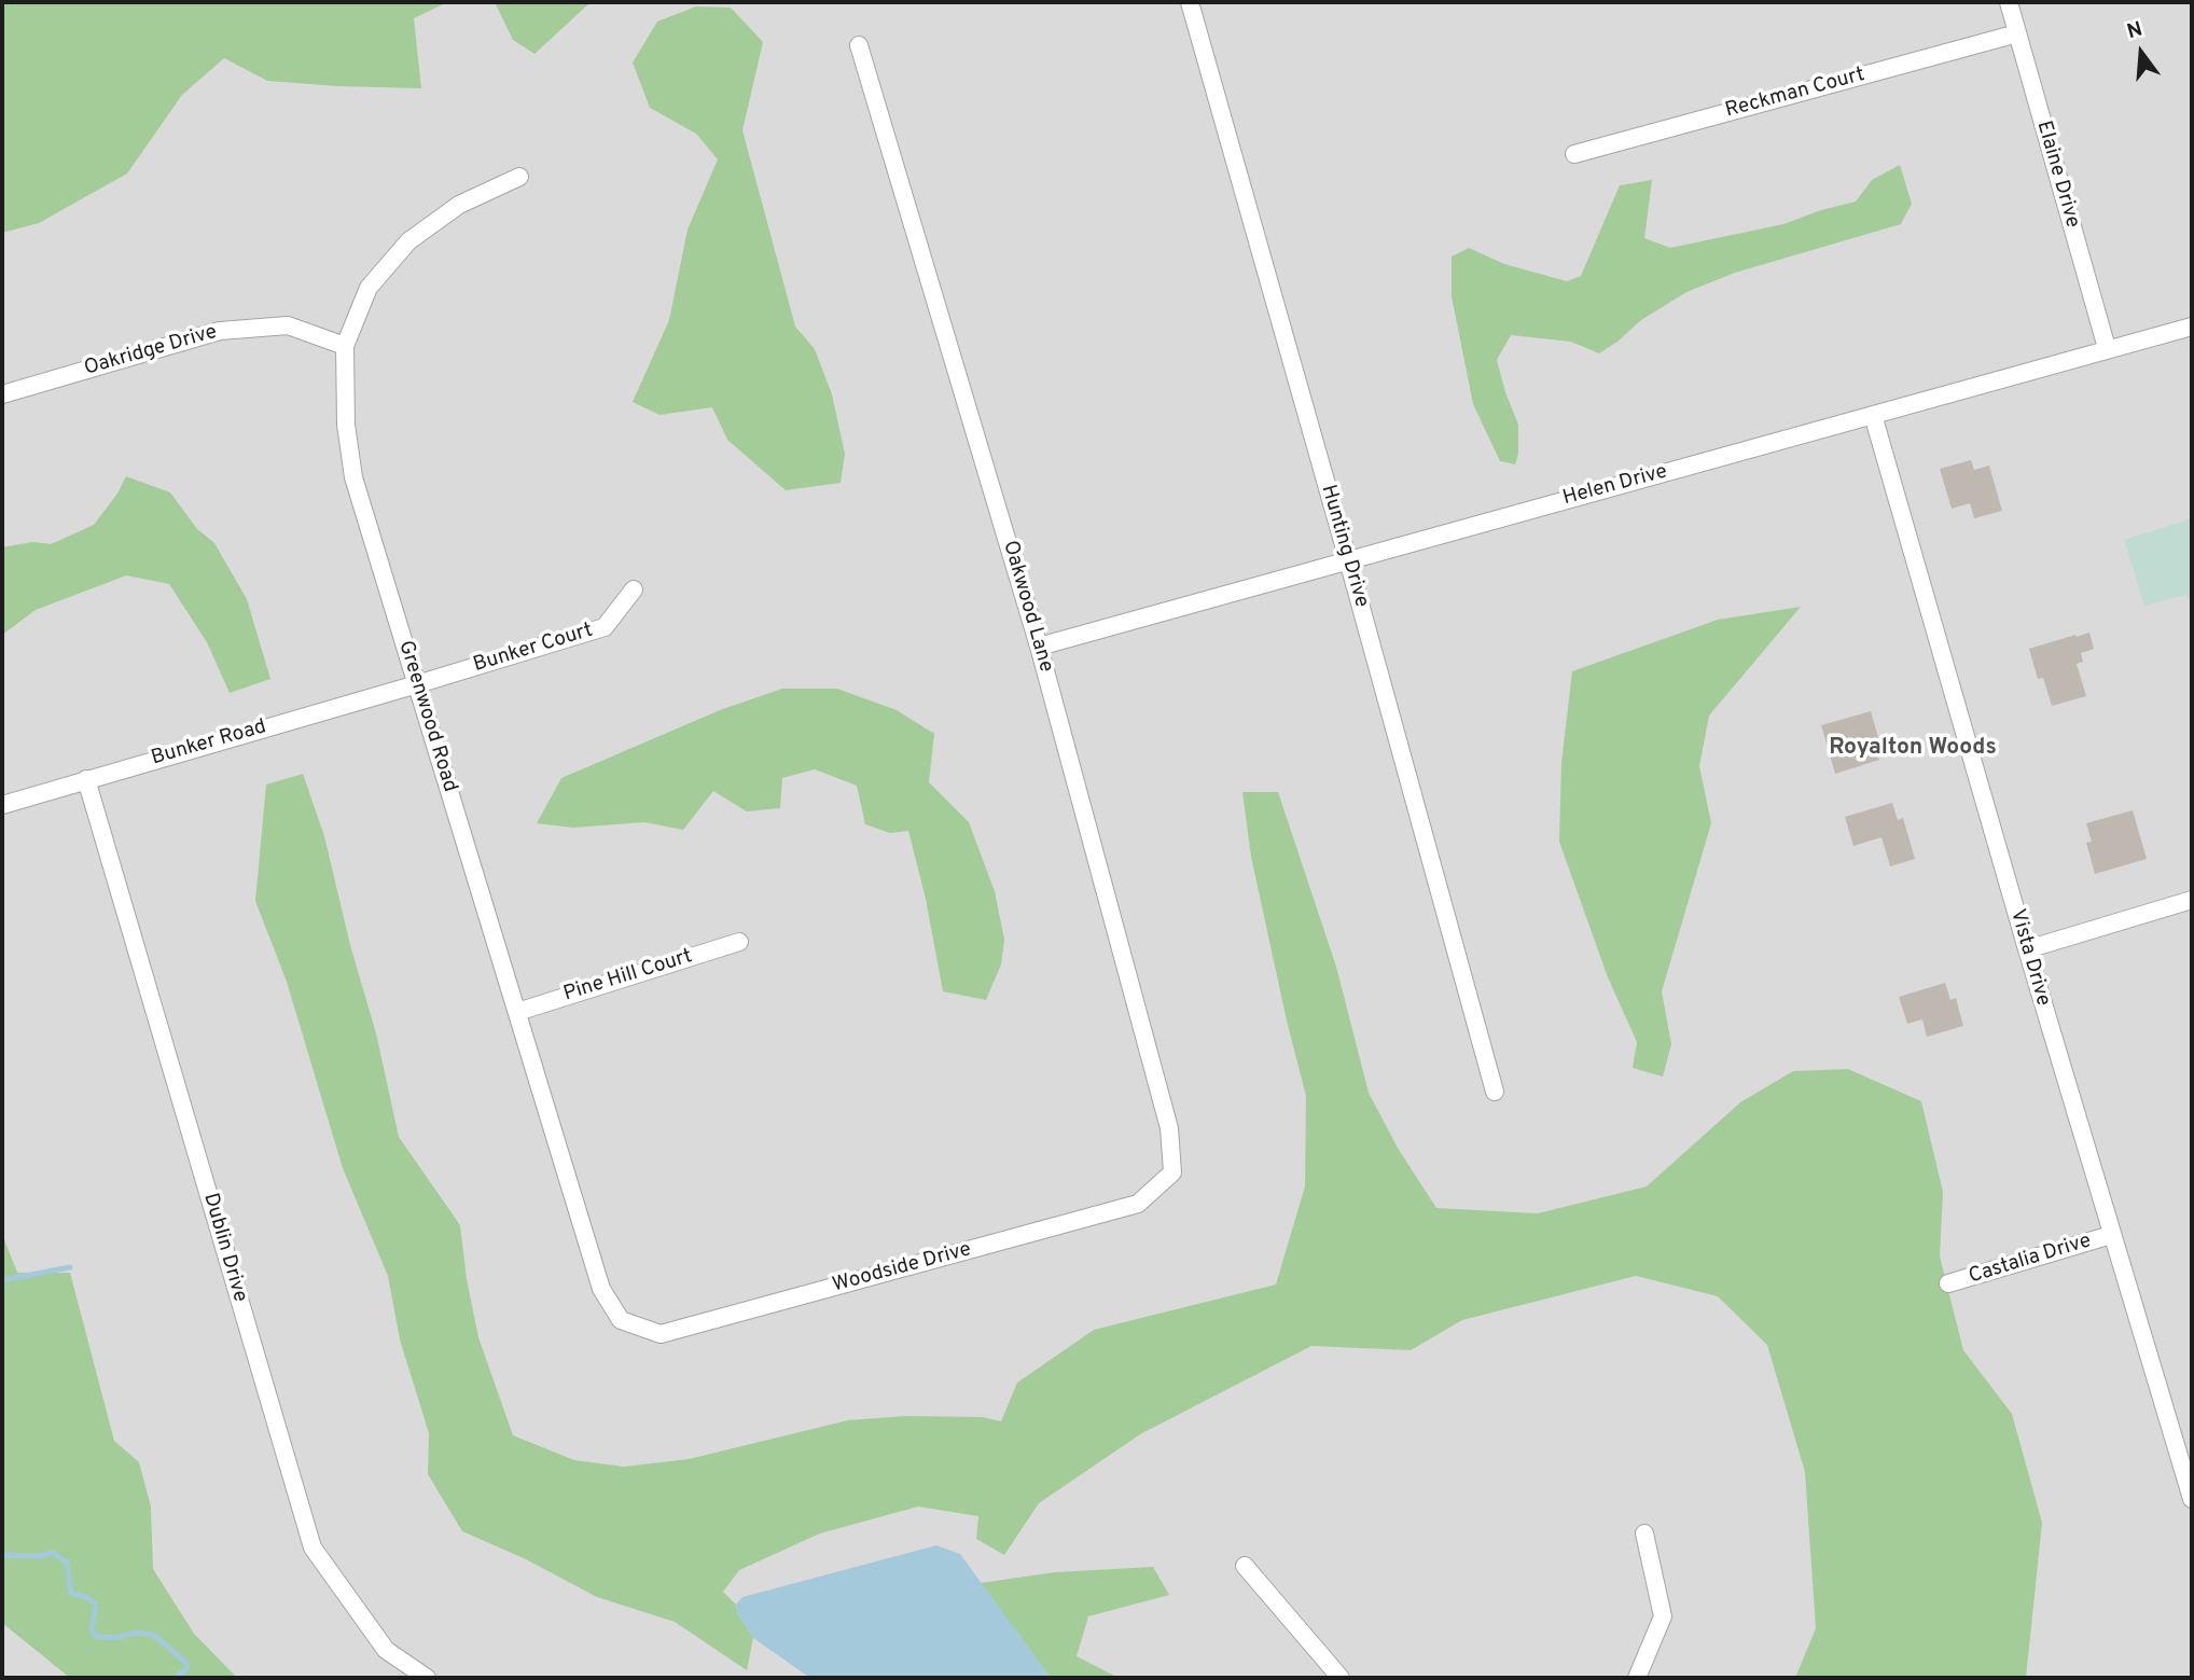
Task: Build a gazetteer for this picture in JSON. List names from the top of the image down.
{
  "streets": {
    "street": [
      "Reckman Court",
      "Elaine Drive",
      "Oakridge Drive",
      "Helen Drive",
      "Hunting Drive",
      "Oakwood Lane",
      "Bunker Court",
      "Greenwood Road",
      "Bunker Road",
      "Vista Drive",
      "Pine Hill Court",
      "Dublin Drive",
      "Castalia Drive",
      "Woodside Drive"
    ]
  },
  "crossings": [
    ["Reckman Court", "Elaine Drive"],
    ["Elaine Drive", "Helen Drive"],
    ["Oakridge Drive", "Greenwood Road"],
    ["Helen Drive", "Hunting Drive"],
    ["Helen Drive", "Oakwood Lane"],
    ["Helen Drive", "Vista Drive"],
    ["Oakwood Lane", "Woodside Drive"],
    ["Bunker Court", "Greenwood Road"],
    ["Bunker Court", "Bunker Road"],
    ["Greenwood Road", "Bunker Road"],
    ["Greenwood Road", "Pine Hill Court"],
    ["Greenwood Road", "Woodside Drive"],
    ["Bunker Road", "Dublin Drive"],
    ["Vista Drive", "Castalia Drive"]
  ],
  "districts": ["Royalton Woods"],
  "north": "top"
}
